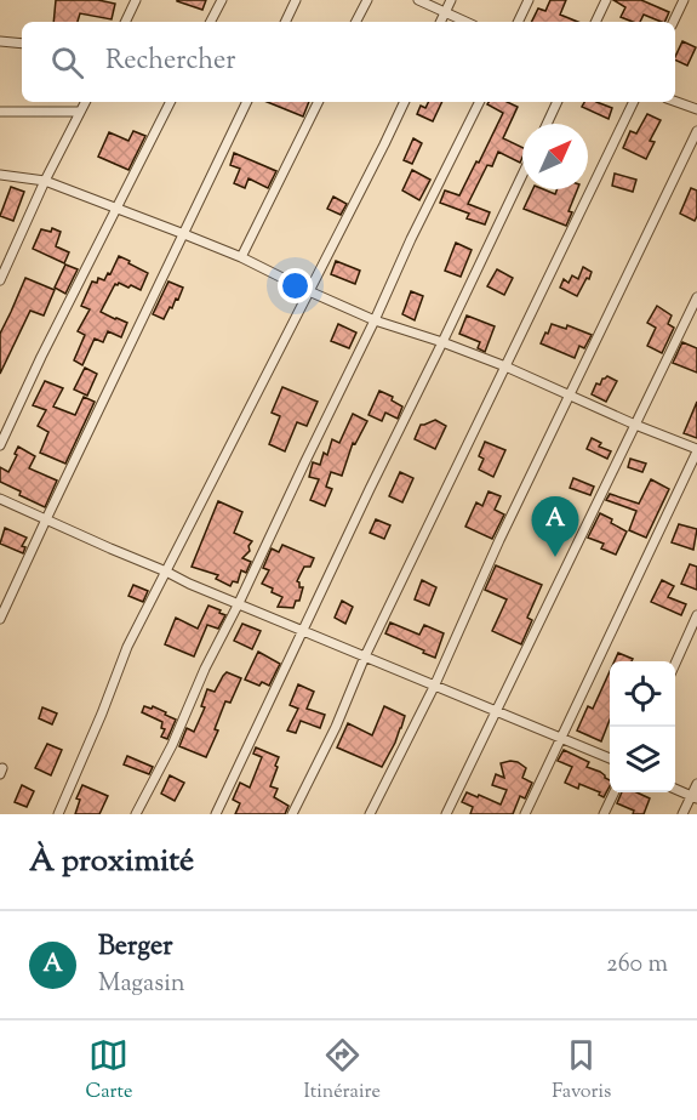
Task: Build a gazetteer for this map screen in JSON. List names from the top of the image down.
{
  "north": "top right",
  "page": {
    "search": "Rechercher",
    "pins": "A",
    "heading": "À proximité",
    "list": [
      {
        "mark": "A",
        "name": "Berger",
        "note": "Magasin",
        "value": "260 m"
      }
    ],
    "nav": ["Carte", "Itinéraire", "Favoris"]
  }
}
